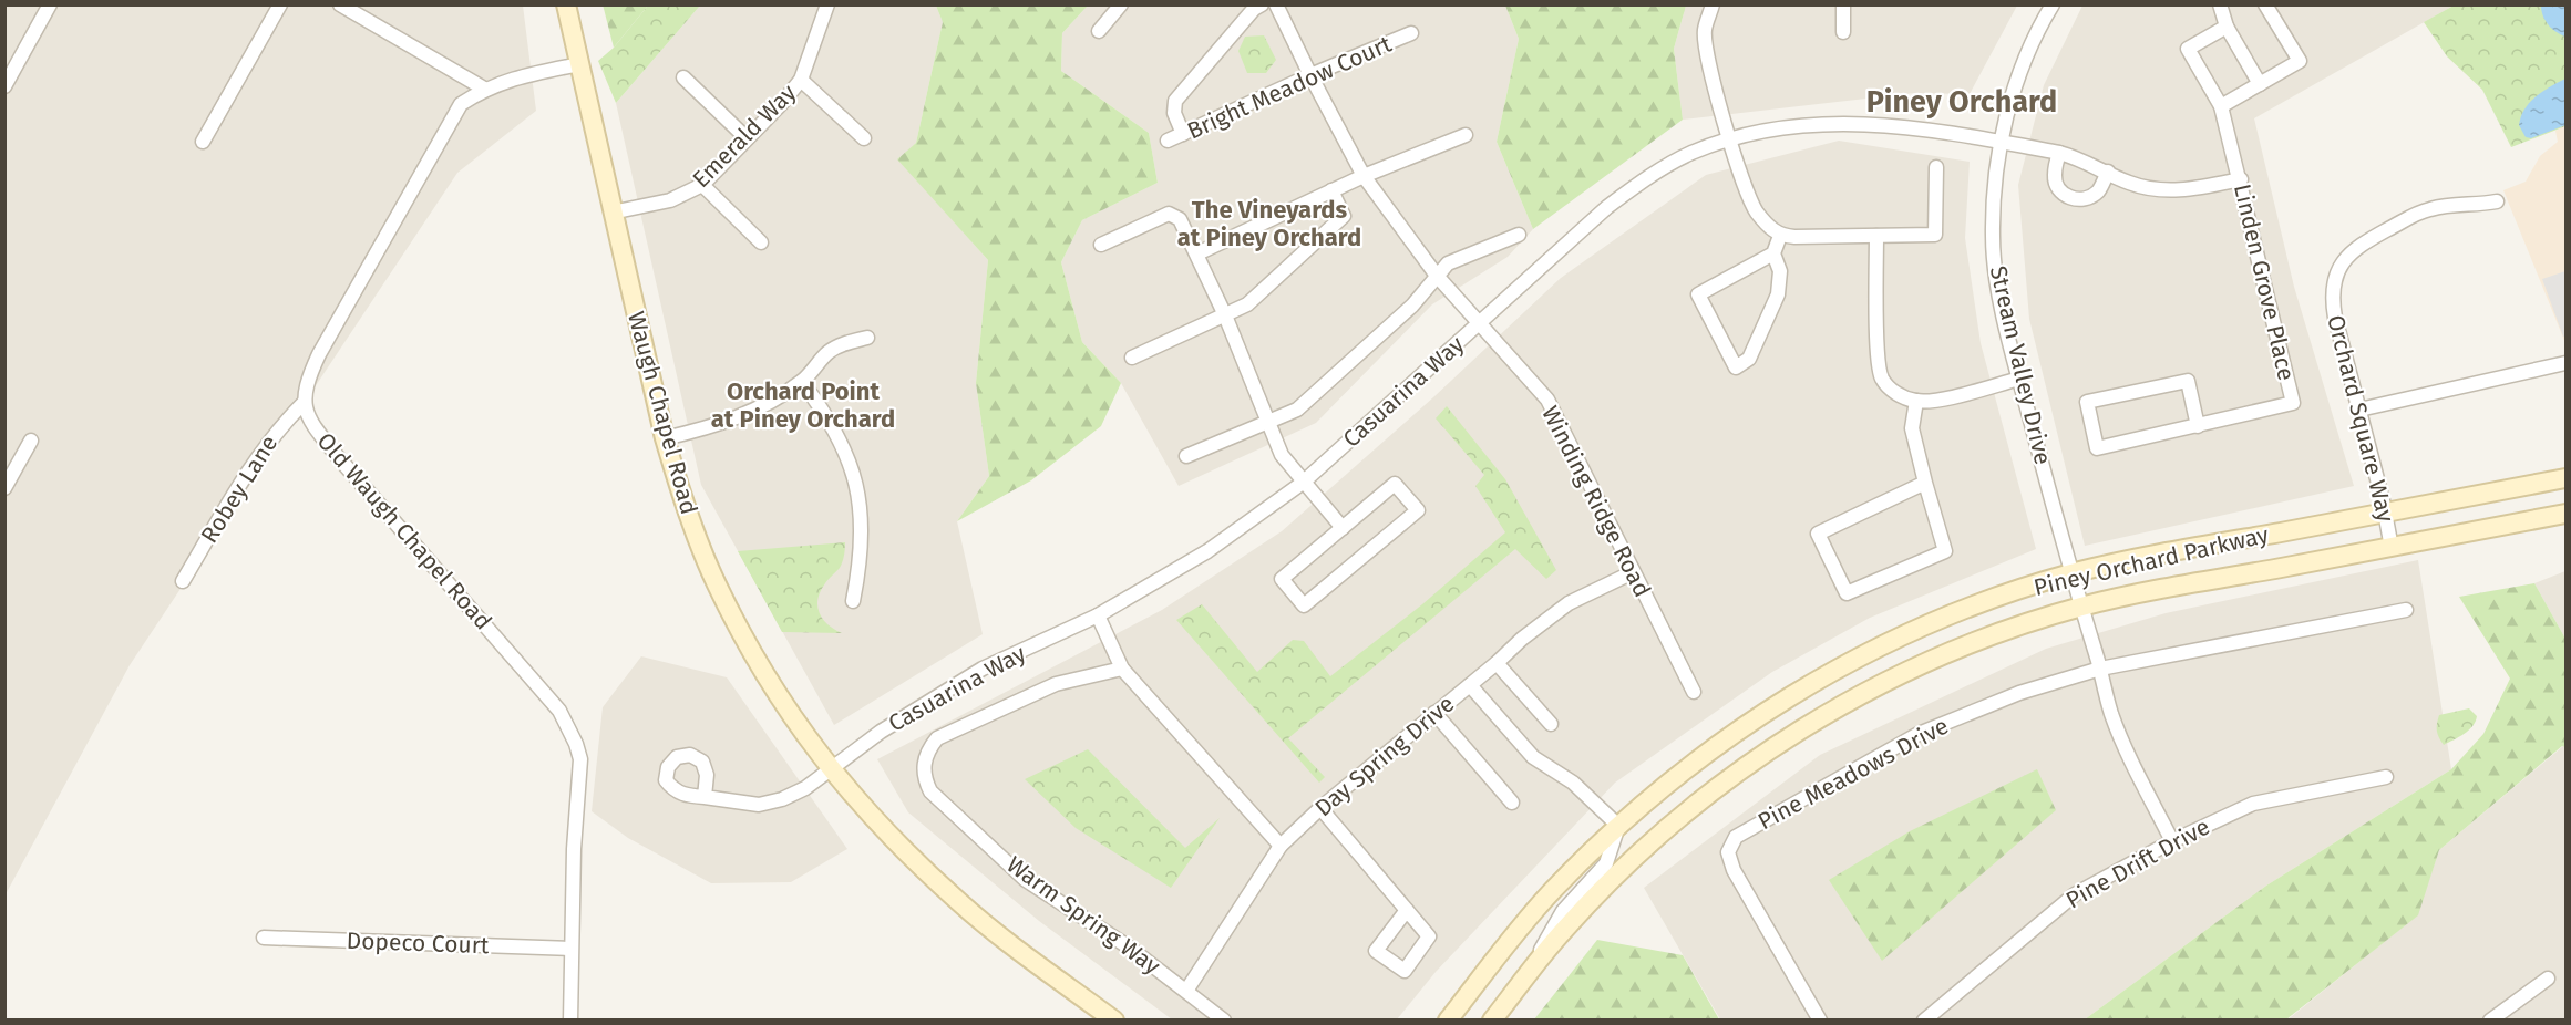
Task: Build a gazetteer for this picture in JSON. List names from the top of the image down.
{
  "streets": {
    "street": [
      "Bright Meadow Court",
      "Emerald Way",
      "Linden Grove Place",
      "Stream Valley Drive",
      "Casuarina Way",
      "Waugh Chapel Road",
      "Orchard Square Way",
      "Robey Lane",
      "Winding Ridge Road",
      "Old Waugh Chapel Road",
      "Piney Orchard Parkway",
      "Day Spring Drive",
      "Pine Meadows Drive",
      "Pine Drift Drive",
      "Warm Spring Way",
      "Dopeco Court"
    ]
  },
  "crossings": [
    ["Bright Meadow Court", "Winding Ridge Road"],
    ["Emerald Way", "Waugh Chapel Road"],
    ["Stream Valley Drive", "Casuarina Way"],
    ["Stream Valley Drive", "Piney Orchard Parkway"],
    ["Stream Valley Drive", "Pine Meadows Drive"],
    ["Stream Valley Drive", "Pine Drift Drive"],
    ["Casuarina Way", "Waugh Chapel Road"],
    ["Casuarina Way", "Winding Ridge Road"],
    ["Orchard Square Way", "Piney Orchard Parkway"],
    ["Robey Lane", "Old Waugh Chapel Road"],
    ["Winding Ridge Road", "Day Spring Drive"],
    ["Old Waugh Chapel Road", "Dopeco Court"],
    ["Day Spring Drive", "Warm Spring Way"]
  ],
  "districts": ["Piney Orchard", "The Vineyards at Piney Orchard", "Orchard Point at Piney Orchard"]
}
